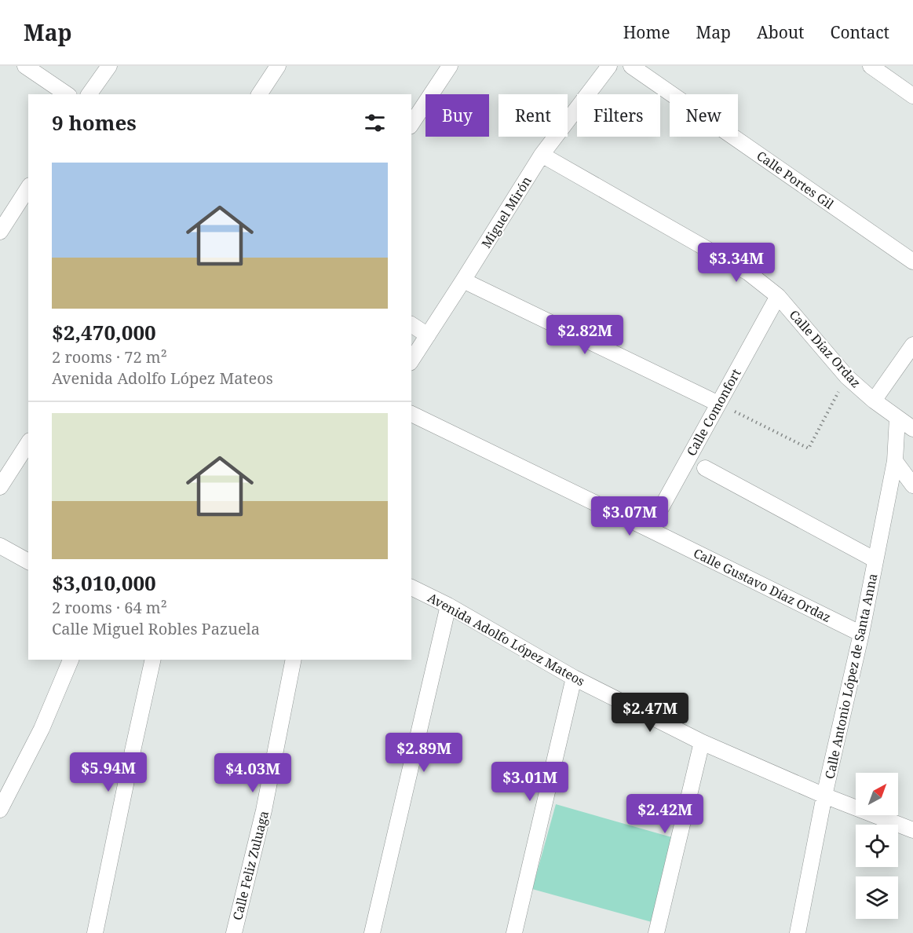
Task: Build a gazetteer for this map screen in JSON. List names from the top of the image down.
{
  "streets": {
    "street": [
      "Calle Portes Gil",
      "Miguel Mirón",
      "Calle Díaz Ordaz",
      "Calle Comonfort",
      "Calle Gustavo Díaz Ordaz",
      "Avenida Adolfo López Mateos",
      "Calle Antonio López de Santa Anna",
      "Calle Feliz Zuluaga"
    ]
  },
  "crossings": [
    ["Miguel Mirón", "Calle Díaz Ordaz"],
    ["Calle Díaz Ordaz", "Calle Comonfort"],
    ["Calle Díaz Ordaz", "Calle Antonio López de Santa Anna"],
    ["Calle Comonfort", "Calle Gustavo Díaz Ordaz"],
    ["Calle Gustavo Díaz Ordaz", "Calle Antonio López de Santa Anna"],
    ["Avenida Adolfo López Mateos", "Calle Antonio López de Santa Anna"]
  ],
  "north": "top right",
  "page": {
    "header": "Map",
    "nav": [
      "Home",
      "Map",
      "About",
      "Contact"
    ],
    "chip": [
      "Buy",
      "Rent",
      "Filters",
      "New"
    ],
    "heading": "9 homes",
    "list": [
      {
        "name": "$2,470,000",
        "note": "2 rooms · 72 m² · Avenida Adolfo López Mateos"
      },
      {
        "name": "$3,010,000",
        "note": "2 rooms · 64 m² · Calle Miguel Robles Pazuela"
      }
    ],
    "price": [
      "$3.34M",
      "$2.82M",
      "$3.07M",
      "$2.47M",
      "$2.89M",
      "$5.94M",
      "$4.03M",
      "$3.01M",
      "$2.42M"
    ]
  }
}
